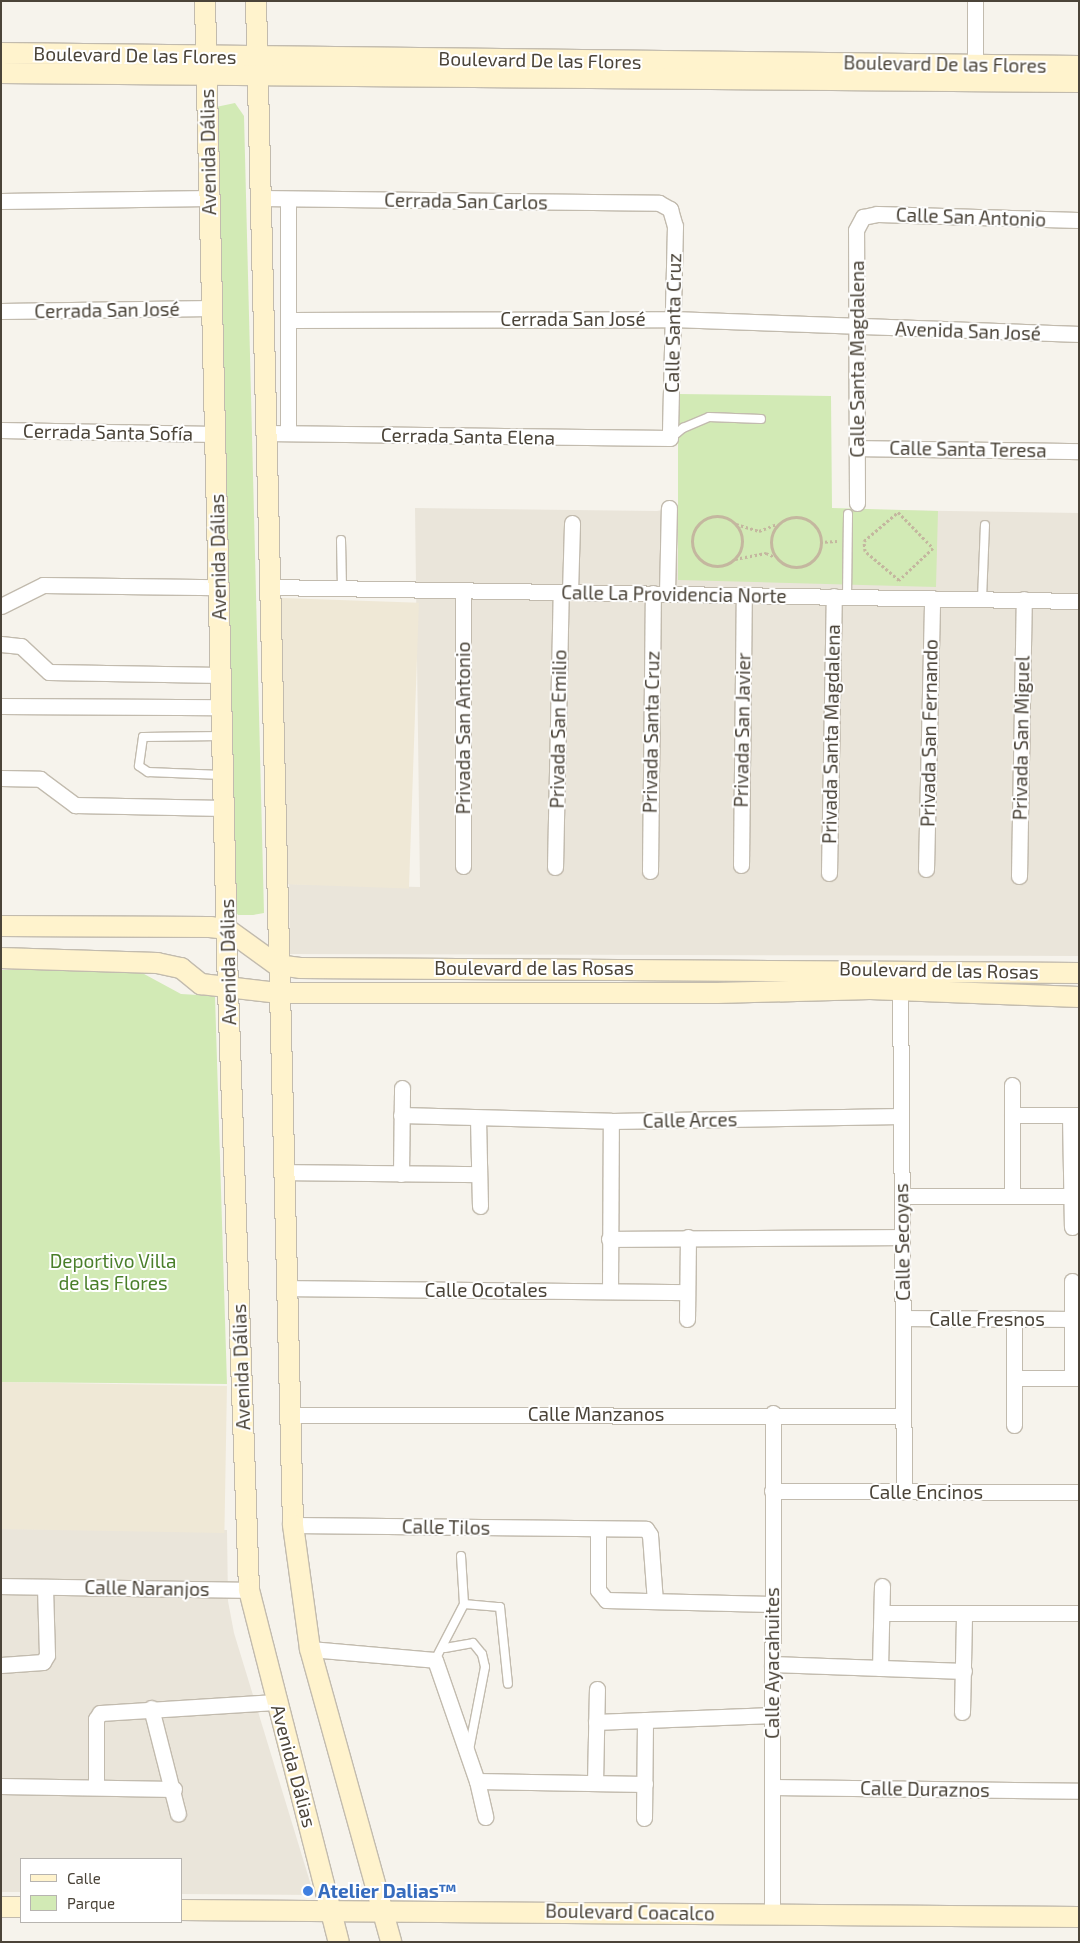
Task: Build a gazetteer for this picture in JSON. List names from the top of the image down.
{
  "streets": {
    "main road": [
      "Boulevard De las Flores",
      "Avenida Dálias",
      "Boulevard de las Rosas",
      "Boulevard Coacalco"
    ],
    "street": [
      "Cerrada San Carlos",
      "Calle San Antonio",
      "Cerrada San José",
      "Calle Santa Cruz",
      "Avenida San José",
      "Calle Santa Magdalena",
      "Cerrada Santa Sofía",
      "Cerrada Santa Elena",
      "Calle Santa Teresa",
      "Calle La Providencia Norte",
      "Privada San Antonio",
      "Privada San Emilio",
      "Privada San Javier",
      "Privada Santa Cruz",
      "Privada San Fernando",
      "Privada Santa Magdalena",
      "Privada San Miguel",
      "Calle Arces",
      "Calle Secoyas",
      "Calle Ocotales",
      "Calle Fresnos",
      "Calle Manzanos",
      "Calle Encinos",
      "Calle Tilos",
      "Calle Naranjos",
      "Calle Ayacahuites",
      "Calle Duraznos"
    ]
  },
  "crossings": [
    ["Boulevard De las Flores", "Avenida Dálias"],
    ["Avenida Dálias", "Cerrada San José"],
    ["Avenida Dálias", "Cerrada Santa Sofía"],
    ["Avenida Dálias", "Boulevard de las Rosas"],
    ["Avenida Dálias", "Calle Naranjos"],
    ["Avenida Dálias", "Boulevard Coacalco"],
    ["Cerrada San Carlos", "Calle Santa Cruz"],
    ["Calle San Antonio", "Calle Santa Magdalena"],
    ["Cerrada San José", "Calle Santa Cruz"],
    ["Cerrada San José", "Avenida San José"],
    ["Cerrada San José", "Calle Santa Magdalena"],
    ["Calle Santa Cruz", "Cerrada Santa Elena"],
    ["Avenida San José", "Calle Santa Magdalena"],
    ["Calle Santa Magdalena", "Calle Santa Teresa"],
    ["Calle La Providencia Norte", "Privada San Antonio"],
    ["Calle La Providencia Norte", "Privada San Emilio"],
    ["Calle La Providencia Norte", "Privada San Javier"],
    ["Calle La Providencia Norte", "Privada Santa Cruz"],
    ["Calle La Providencia Norte", "Privada San Fernando"],
    ["Calle La Providencia Norte", "Privada Santa Magdalena"],
    ["Calle La Providencia Norte", "Privada San Miguel"],
    ["Boulevard de las Rosas", "Calle Secoyas"],
    ["Calle Arces", "Calle Secoyas"],
    ["Calle Secoyas", "Calle Fresnos"],
    ["Calle Secoyas", "Calle Manzanos"],
    ["Calle Secoyas", "Calle Encinos"],
    ["Calle Manzanos", "Calle Ayacahuites"],
    ["Calle Encinos", "Calle Ayacahuites"],
    ["Calle Ayacahuites", "Calle Duraznos"],
    ["Calle Ayacahuites", "Boulevard Coacalco"]
  ],
  "parks": ["Deportivo Villa de las Flores"],
  "places": ["Atelier Dalias™"],
  "legend": ["Calle", "Parque"]
}
